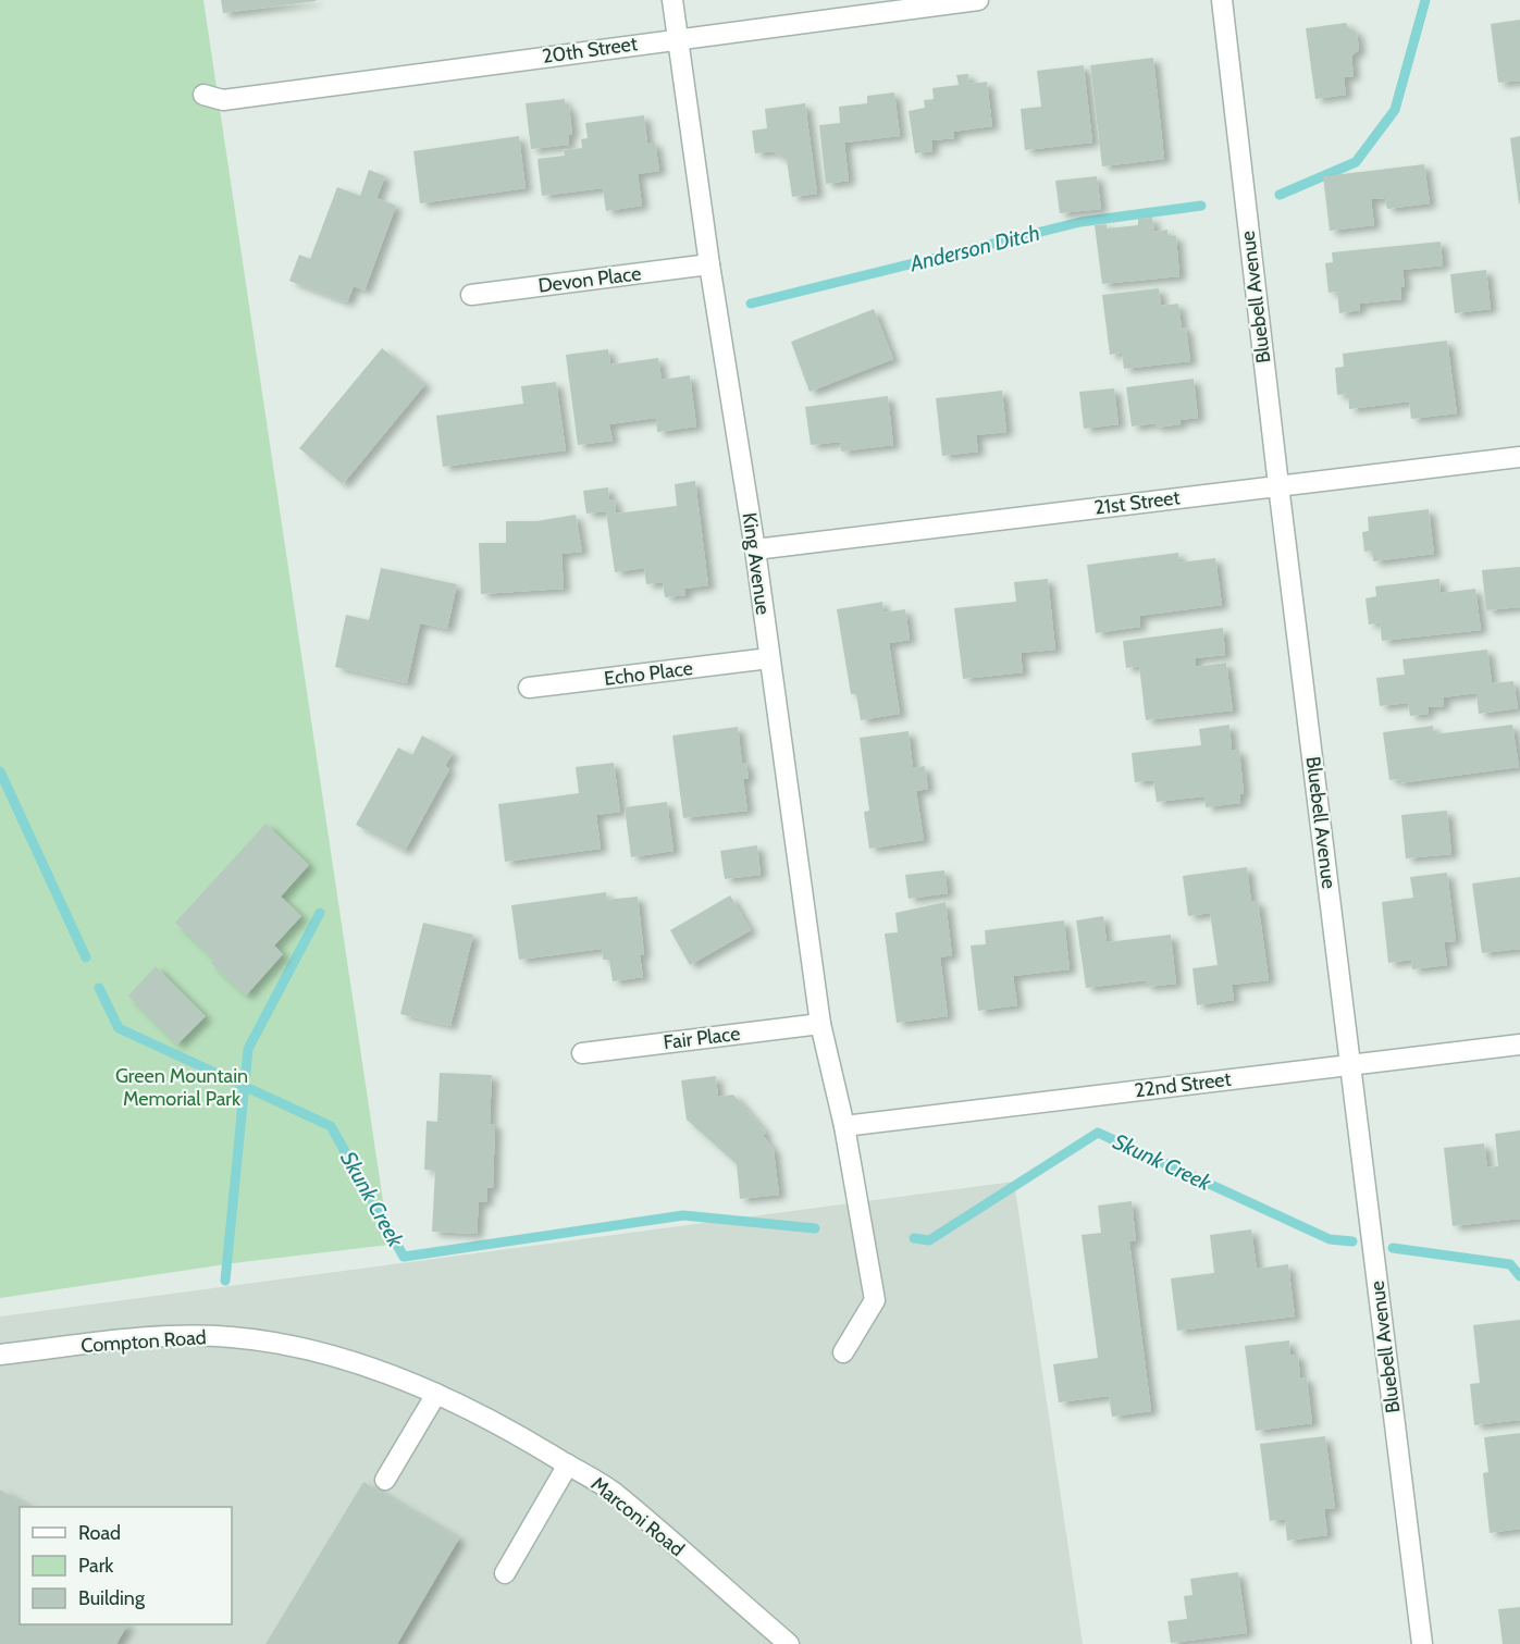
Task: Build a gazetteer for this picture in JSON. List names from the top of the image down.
{
  "streets": {
    "street": [
      "20th Street",
      "Devon Place",
      "Bluebell Avenue",
      "21st Street",
      "King Avenue",
      "Echo Place",
      "Fair Place",
      "22nd Street",
      "Compton Road",
      "Marconi Road"
    ]
  },
  "crossings": [
    ["20th Street", "King Avenue"],
    ["Devon Place", "King Avenue"],
    ["Bluebell Avenue", "21st Street"],
    ["Bluebell Avenue", "22nd Street"],
    ["21st Street", "King Avenue"],
    ["King Avenue", "Echo Place"],
    ["King Avenue", "Fair Place"],
    ["King Avenue", "22nd Street"],
    ["Compton Road", "Marconi Road"]
  ],
  "water": ["Anderson Ditch", "Skunk Creek"],
  "parks": ["Green Mountain Memorial Park"],
  "legend": ["Road", "Park", "Building"]
}
